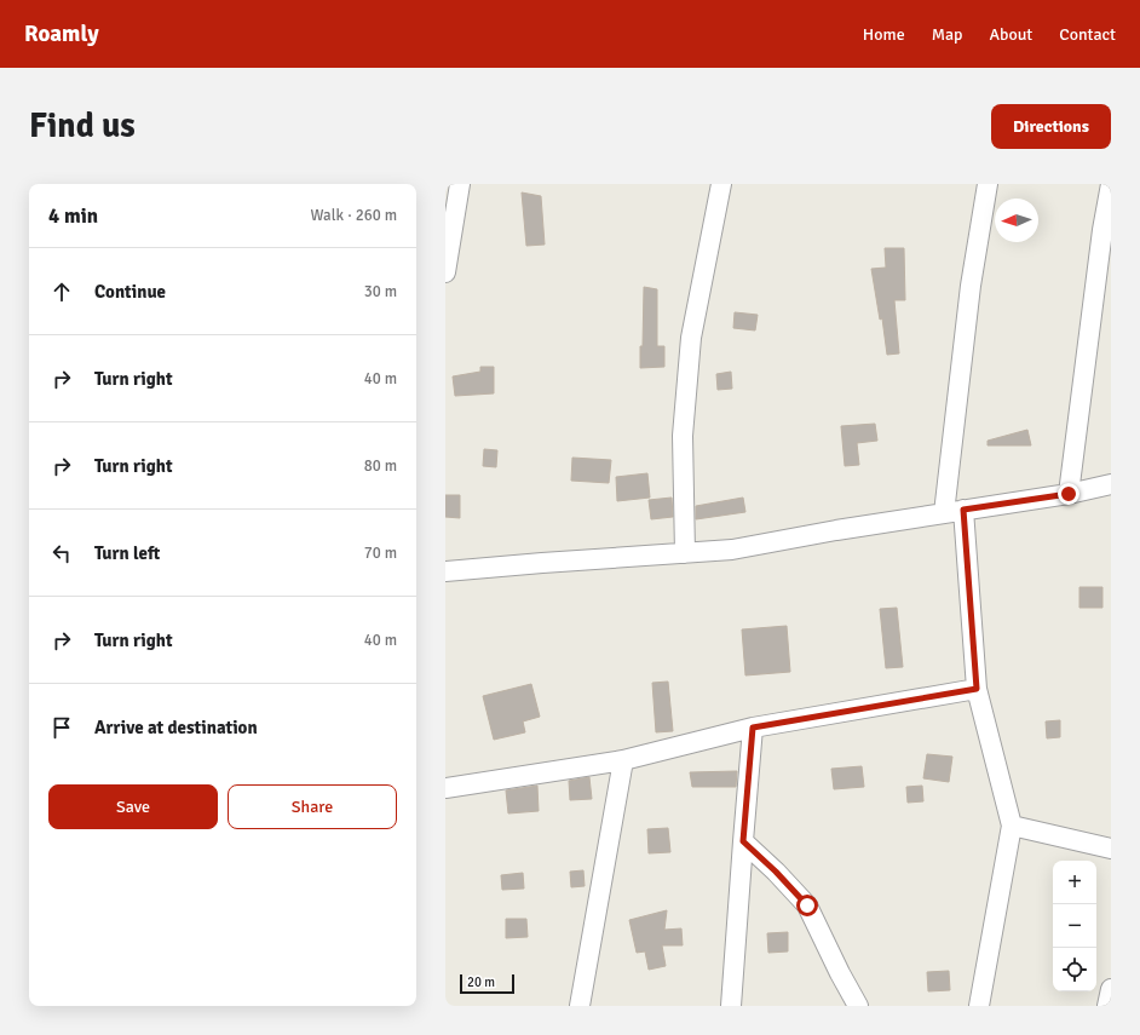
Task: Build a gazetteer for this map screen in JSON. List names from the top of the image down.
{
  "scale_bar": "20 m",
  "north": "left",
  "page": {
    "header": "Roamly",
    "nav": [
      "Home",
      "Map",
      "About",
      "Contact"
    ],
    "buttons": [
      "Directions",
      ["Save", "Share"]
    ],
    "title": "Find us",
    "heading": ["4 min", "Walk · 260 m"],
    "list": [
      ["Continue", "30 m"],
      ["Turn right", "40 m"],
      ["Turn right", "80 m"],
      ["Turn left", "70 m"],
      ["Turn right", "40 m"],
      "Arrive at destination"
    ],
    "map_buttons": ["+", "−"],
    "scale": "20 m"
  }
}
